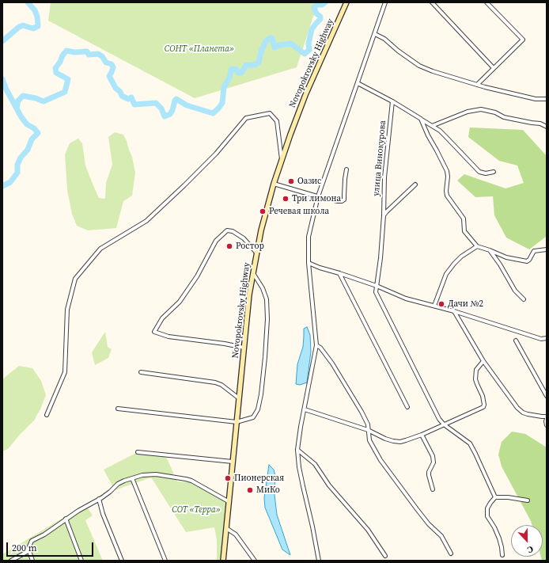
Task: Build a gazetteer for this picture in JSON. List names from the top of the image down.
{
  "streets": {
    "main road": ["Novopokrovsky Highway"],
    "street": ["улица Винокурова"]
  },
  "parks": ["СОНТ «Планета»", "СОТ «Терра»"],
  "places": [
    "Оазис",
    "Три лимона",
    "Речевая школа",
    "Ростор",
    "Дачи №2",
    "Пионерская",
    "МиКо"
  ],
  "scale_bar": "200 m",
  "north": "bottom"
}
